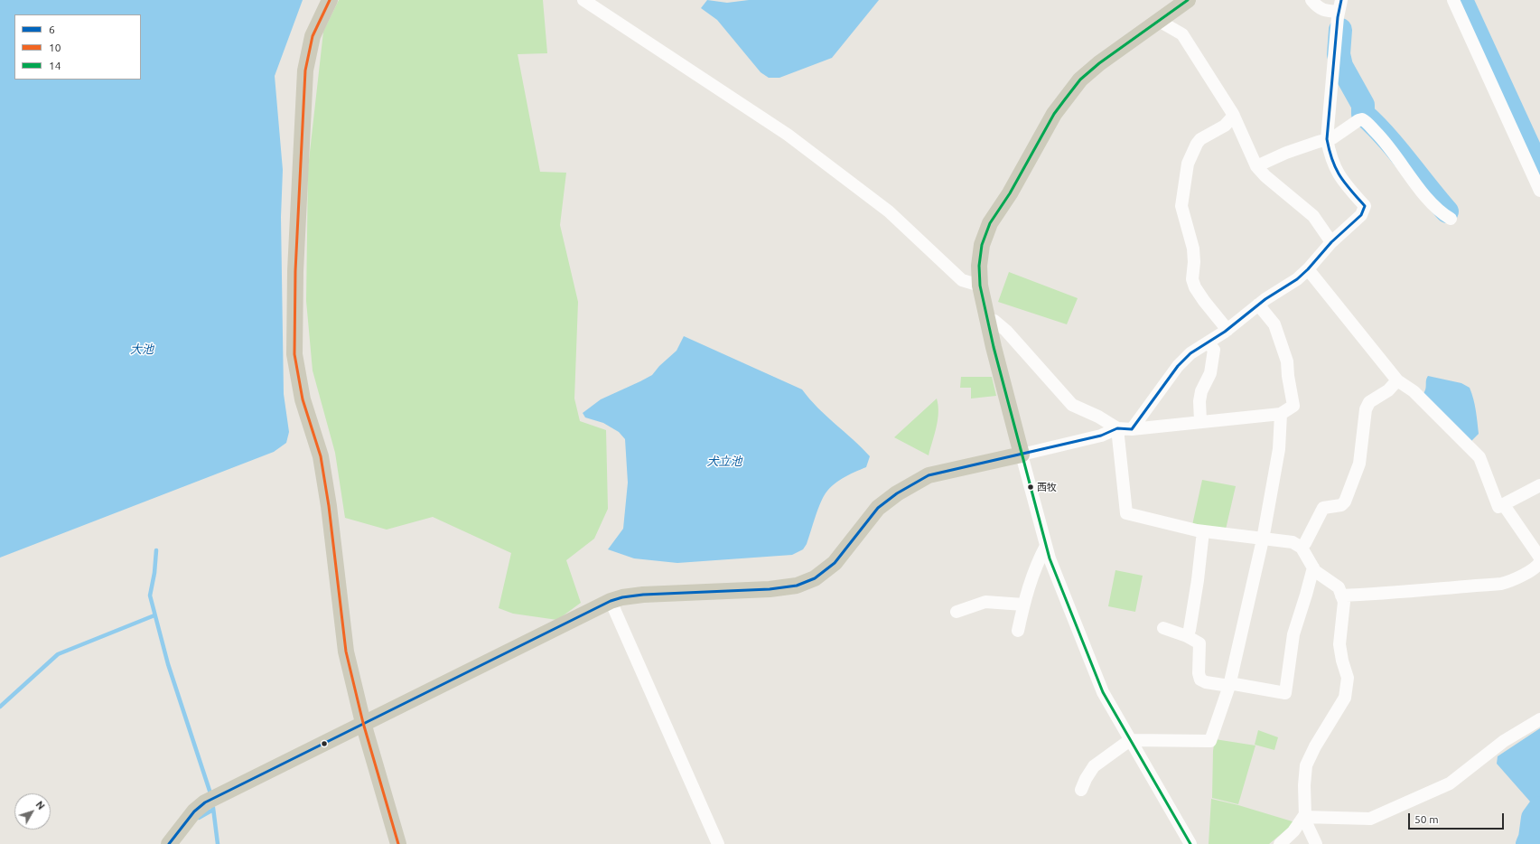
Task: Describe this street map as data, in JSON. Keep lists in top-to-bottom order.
{
  "water": ["大池", "犬立池"],
  "places": ["西牧"],
  "lines": ["transit line 6", "transit line 10", "transit line 14"],
  "legend": ["6", "10", "14"],
  "scale_bar": "50 m",
  "north": "top right"
}
